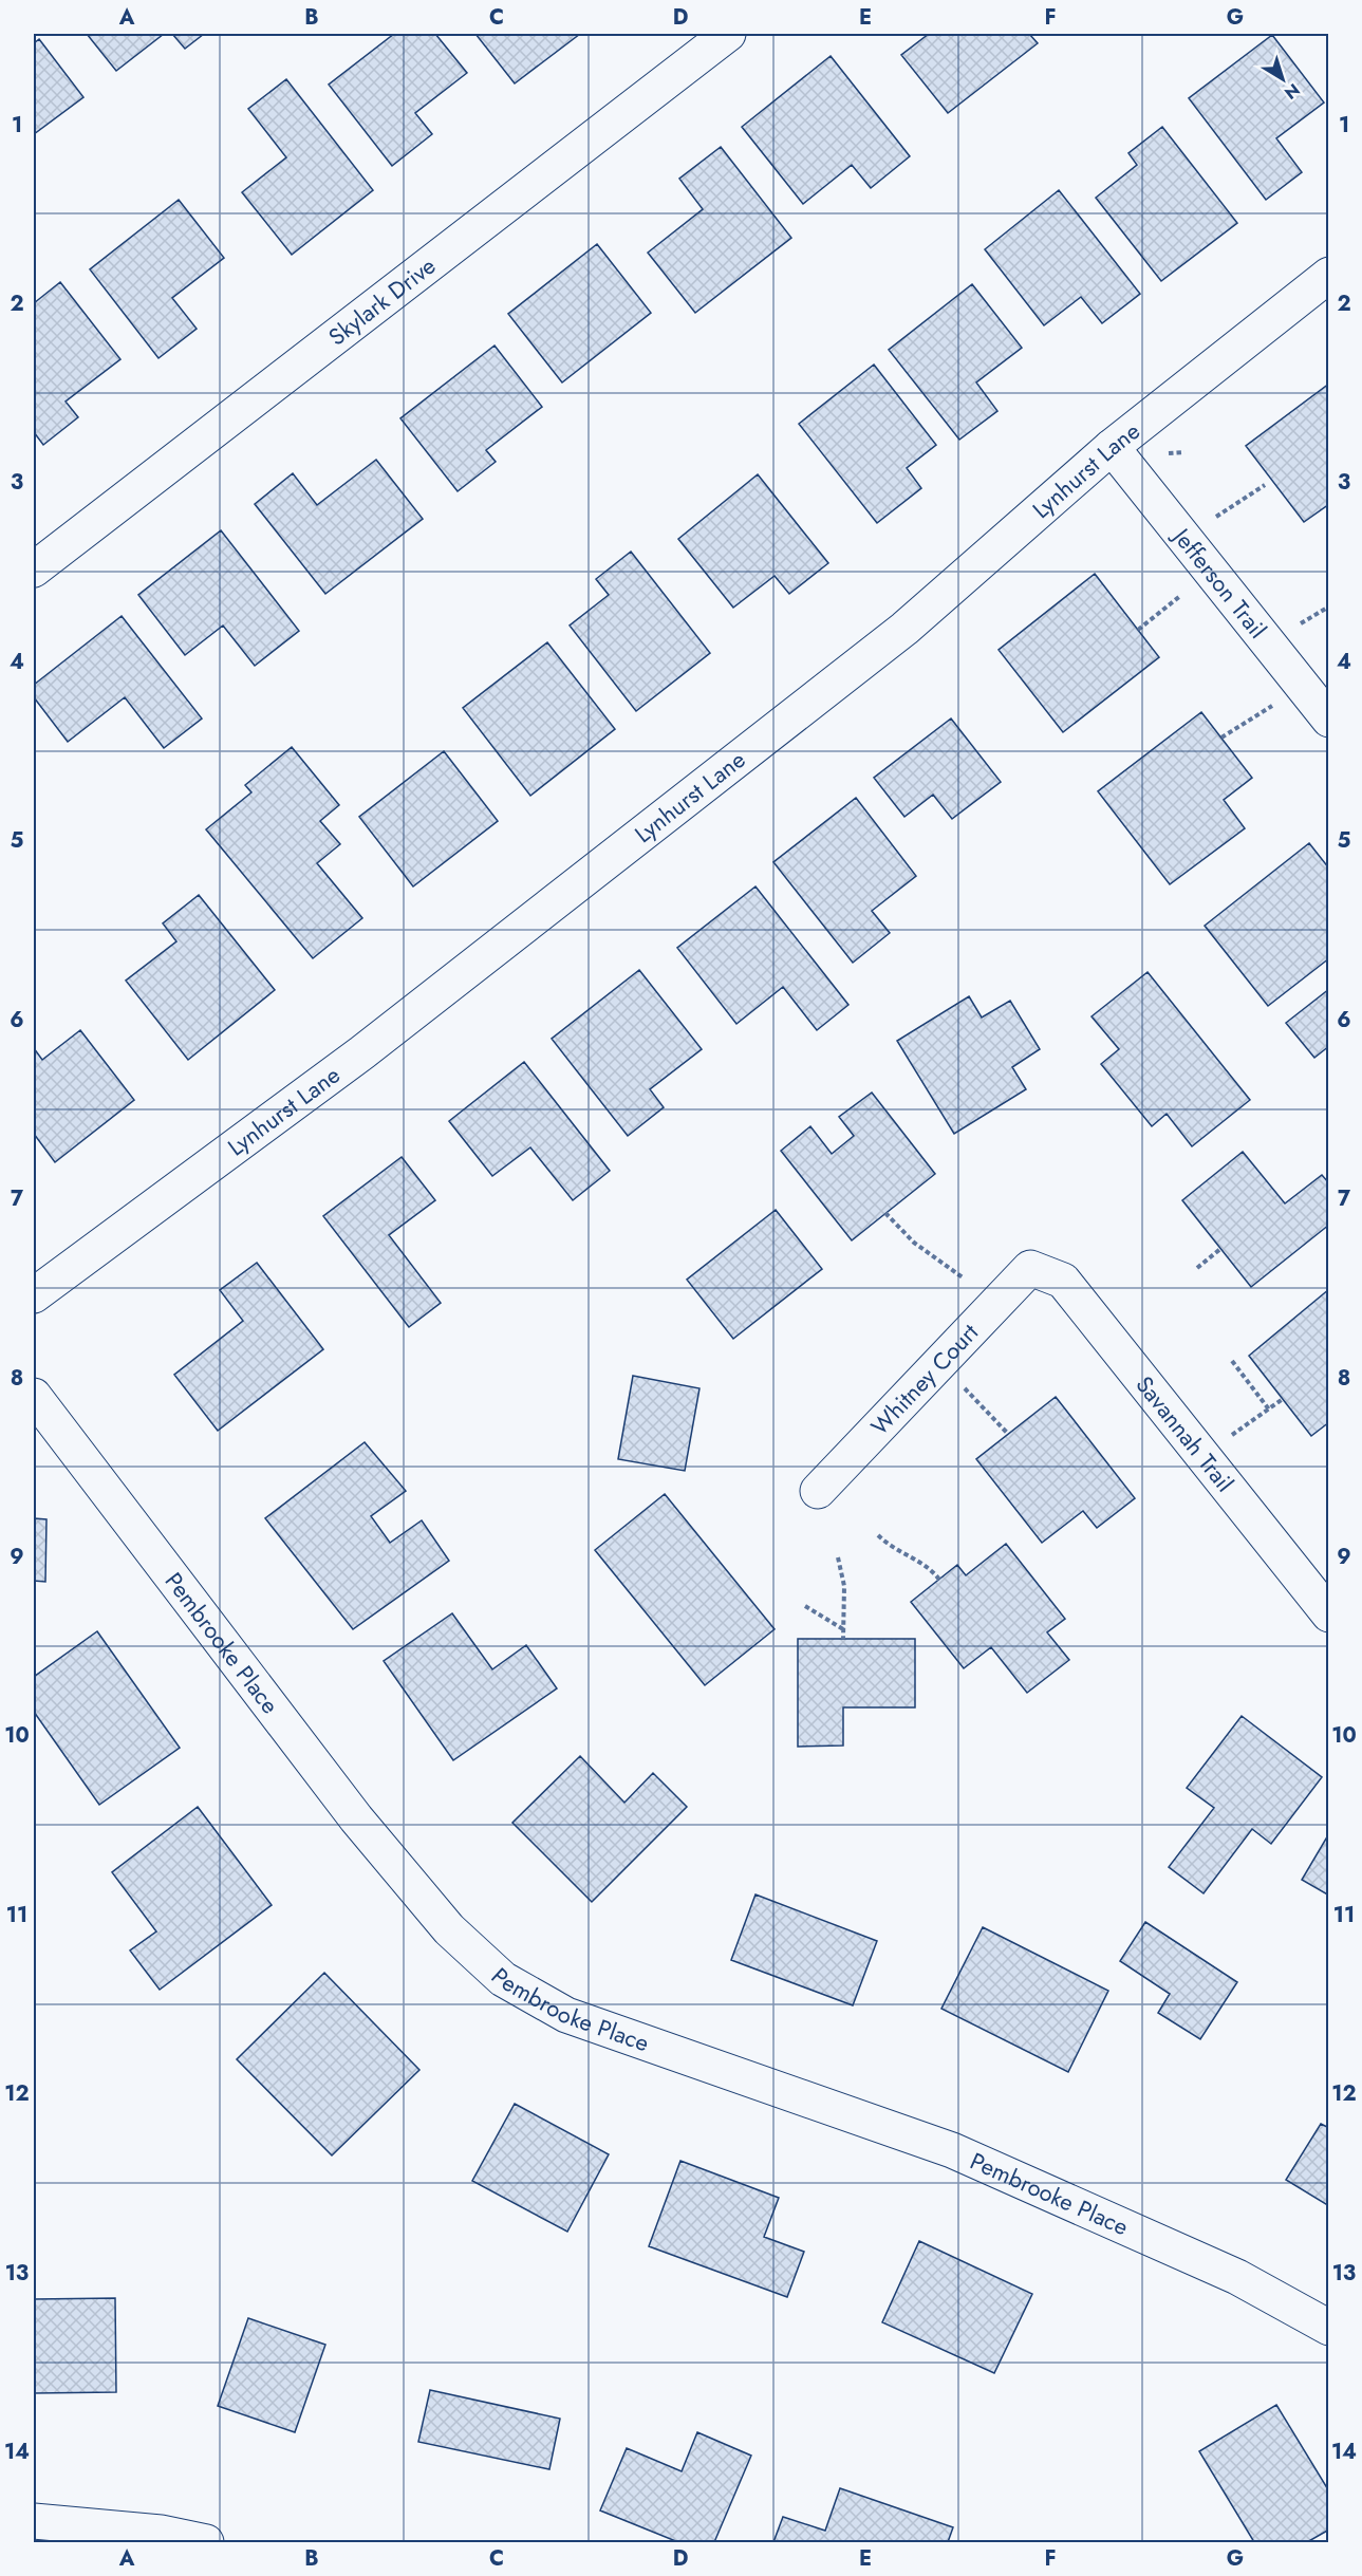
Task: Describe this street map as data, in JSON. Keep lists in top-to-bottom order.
{
  "streets": {
    "street": [
      "Skylark Drive",
      "Lynhurst Lane",
      "Jefferson Trail",
      "Whitney Court",
      "Savannah Trail",
      "Pembrooke Place"
    ]
  },
  "crossings": [
    ["Lynhurst Lane", "Jefferson Trail"],
    ["Whitney Court", "Savannah Trail"]
  ],
  "north": "bottom right",
  "grid": {
    "columns": [
      "A",
      "B",
      "C",
      "D",
      "E",
      "F",
      "G"
    ],
    "rows": [
      "1",
      "2",
      "3",
      "4",
      "5",
      "6",
      "7",
      "8",
      "9",
      "10",
      "11",
      "12",
      "13",
      "14"
    ]
  }
}
